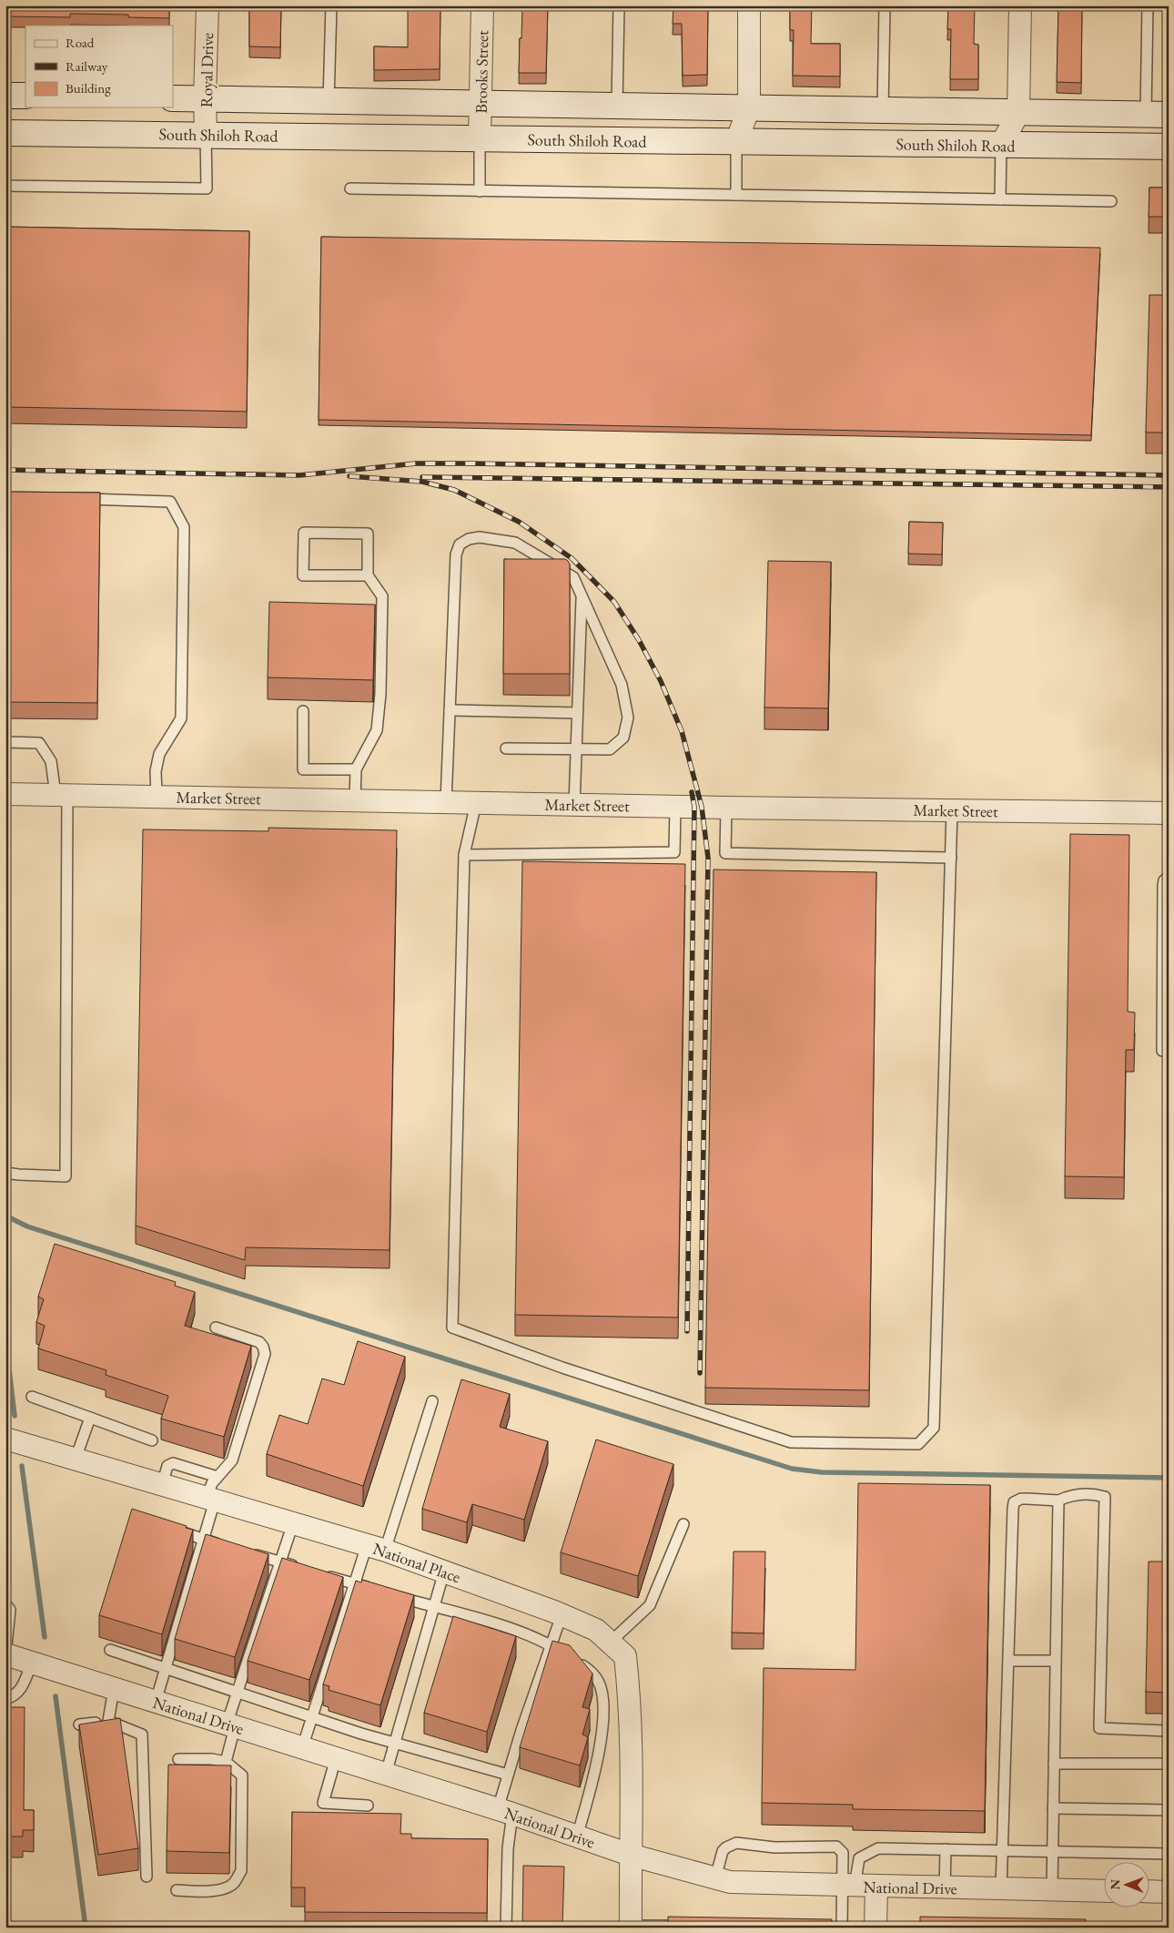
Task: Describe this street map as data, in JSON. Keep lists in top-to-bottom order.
{
  "streets": {
    "main road": ["South Shiloh Road"],
    "street": [
      "Royal Drive",
      "Brooks Street",
      "Market Street",
      "National Place",
      "National Drive"
    ]
  },
  "crossings": [
    ["Royal Drive", "South Shiloh Road"],
    ["Brooks Street", "South Shiloh Road"],
    ["National Place", "National Drive"]
  ],
  "legend": ["Road", "Railway", "Building"],
  "north": "left"
}
